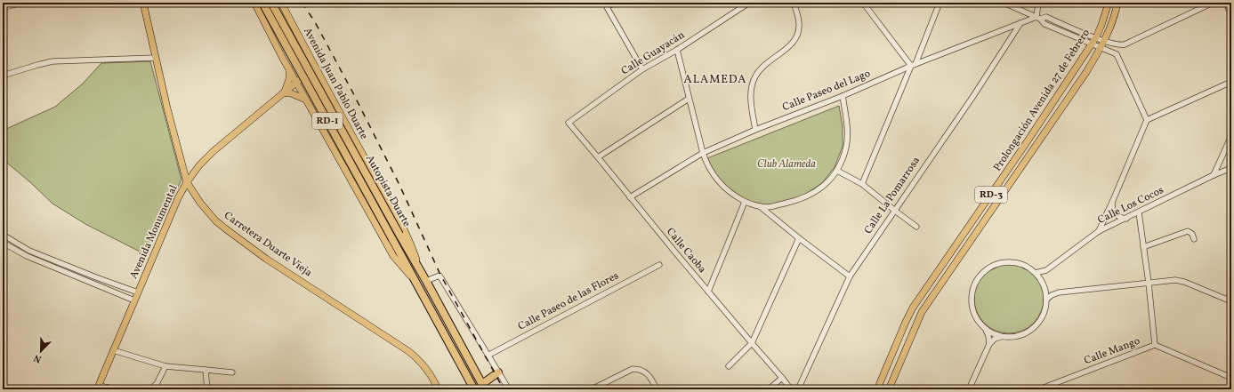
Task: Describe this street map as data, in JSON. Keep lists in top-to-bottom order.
{
  "streets": {
    "highway": ["RD-1", "Autopista Duarte"],
    "main road": [
      "Avenida Juan Pablo Duarte",
      "Prolongación Avenida 27 de Febrero",
      "RD-3",
      "Avenida Monumental",
      "Carretera Duarte Vieja"
    ],
    "street": [
      "Calle Guayacán",
      "Calle Paseo del Lago",
      "Calle La Pomarrosa",
      "Calle Los Cocos",
      "Calle Caoba",
      "Calle Paseo de las Flores",
      "Calle Mango"
    ]
  },
  "crossings": [
    ["Calle Guayacán", "Calle Caoba"],
    ["Avenida Juan Pablo Duarte", "Autopista Duarte"],
    ["Avenida Juan Pablo Duarte", "Avenida Monumental"],
    ["Calle Paseo del Lago", "Calle La Pomarrosa"],
    ["Calle Paseo del Lago", "Calle Caoba"],
    ["Autopista Duarte", "Avenida Monumental"],
    ["Avenida Monumental", "Carretera Duarte Vieja"]
  ],
  "districts": ["ALAMEDA"],
  "parks": ["Club Alameda"],
  "north": "bottom left"
}
